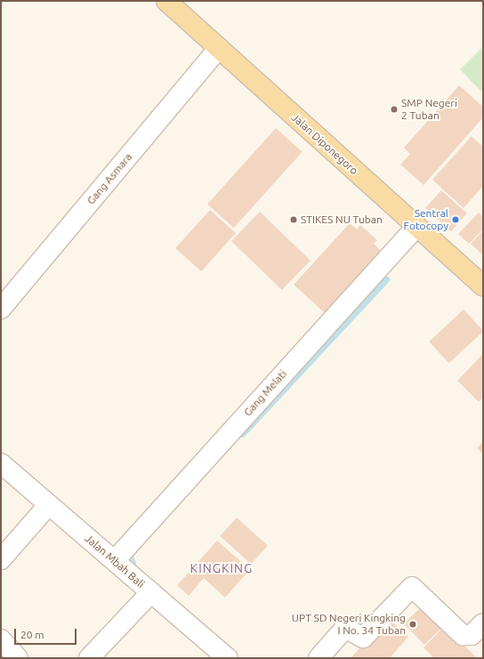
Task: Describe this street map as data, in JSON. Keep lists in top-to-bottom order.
{
  "streets": {
    "main road": ["Jalan Diponegoro"],
    "street": ["Gang Asmara", "Gang Melati", "Jalan Mbah Bali"]
  },
  "crossings": [
    ["Jalan Diponegoro", "Gang Asmara"],
    ["Jalan Diponegoro", "Gang Melati"],
    ["Gang Melati", "Jalan Mbah Bali"]
  ],
  "districts": ["KINGKING"],
  "places": [
    "SMP Negeri 2 Tuban",
    "STIKES NU Tuban",
    "Sentral Fotocopy",
    "UPT SD Negeri Kingking I No. 34 Tuban"
  ],
  "scale_bar": "20 m"
}
